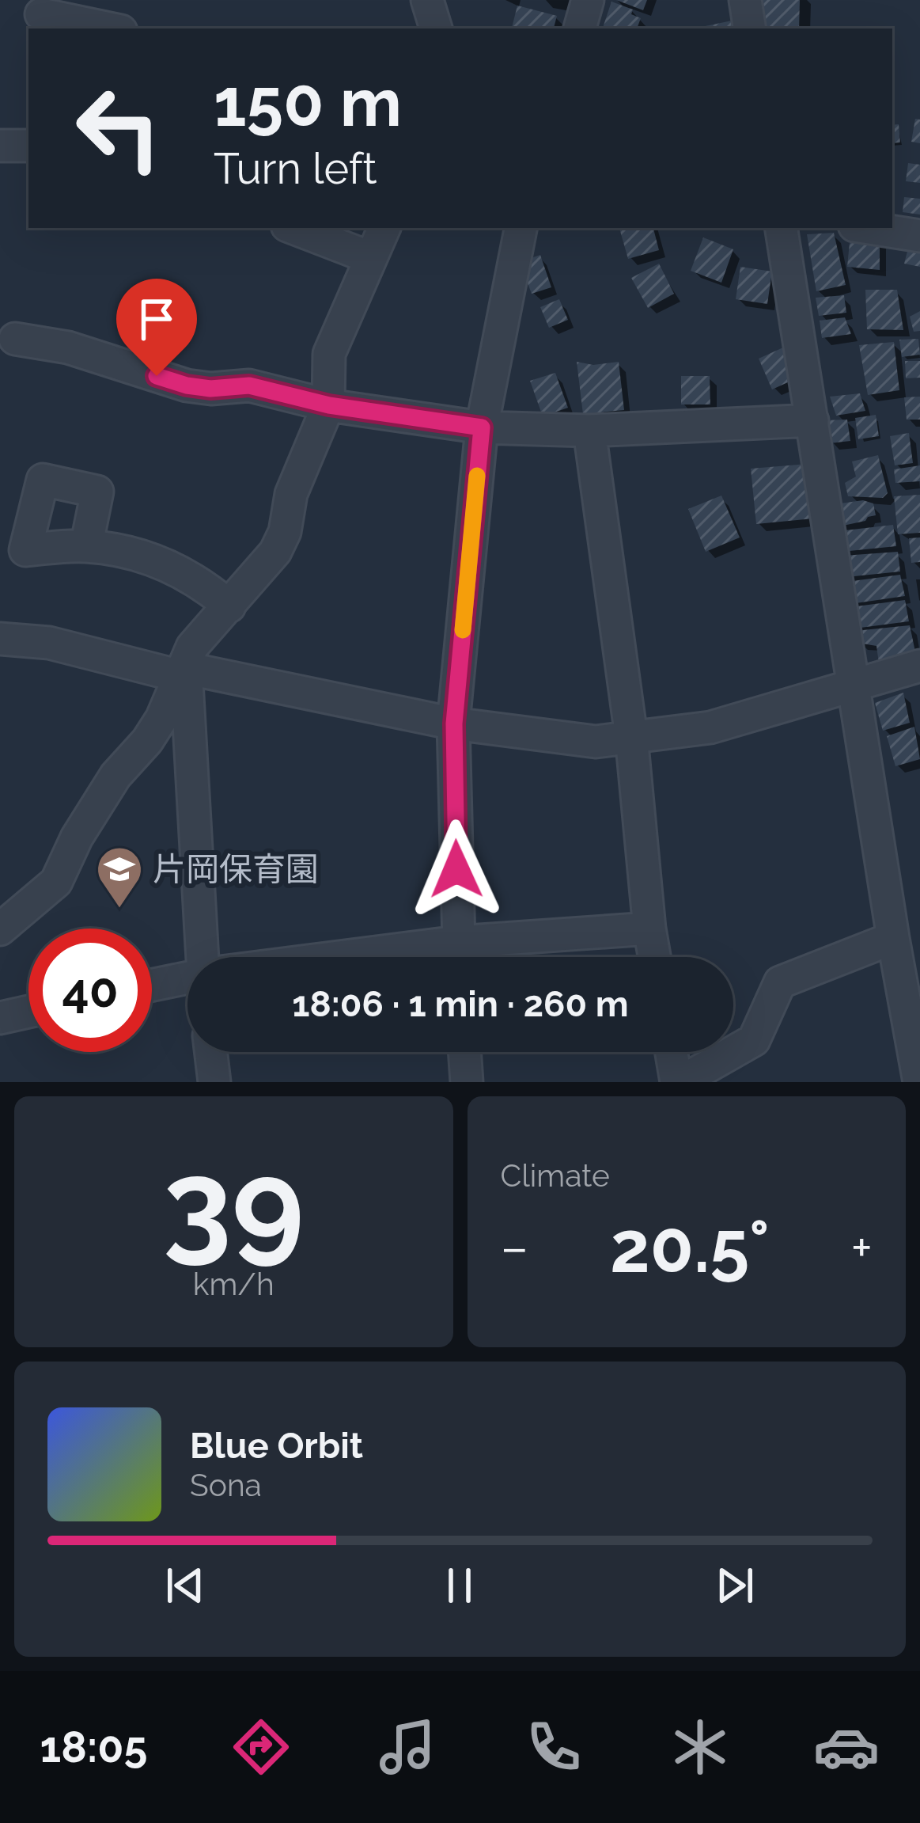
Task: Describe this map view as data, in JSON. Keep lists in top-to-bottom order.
{
  "places": {
    "school or university": ["片岡保育園"]
  },
  "page": {
    "turn": ["150 m", "Turn left"],
    "limit": "40",
    "trip": "18:06 · 1 min · 260 m",
    "tile": [
      ["39", "km/h"],
      "Climate"
    ],
    "heat": ["−", "20.5°", "+"],
    "song": ["Blue Orbit", "Sona"],
    "tabs": "18:05"
  }
}
